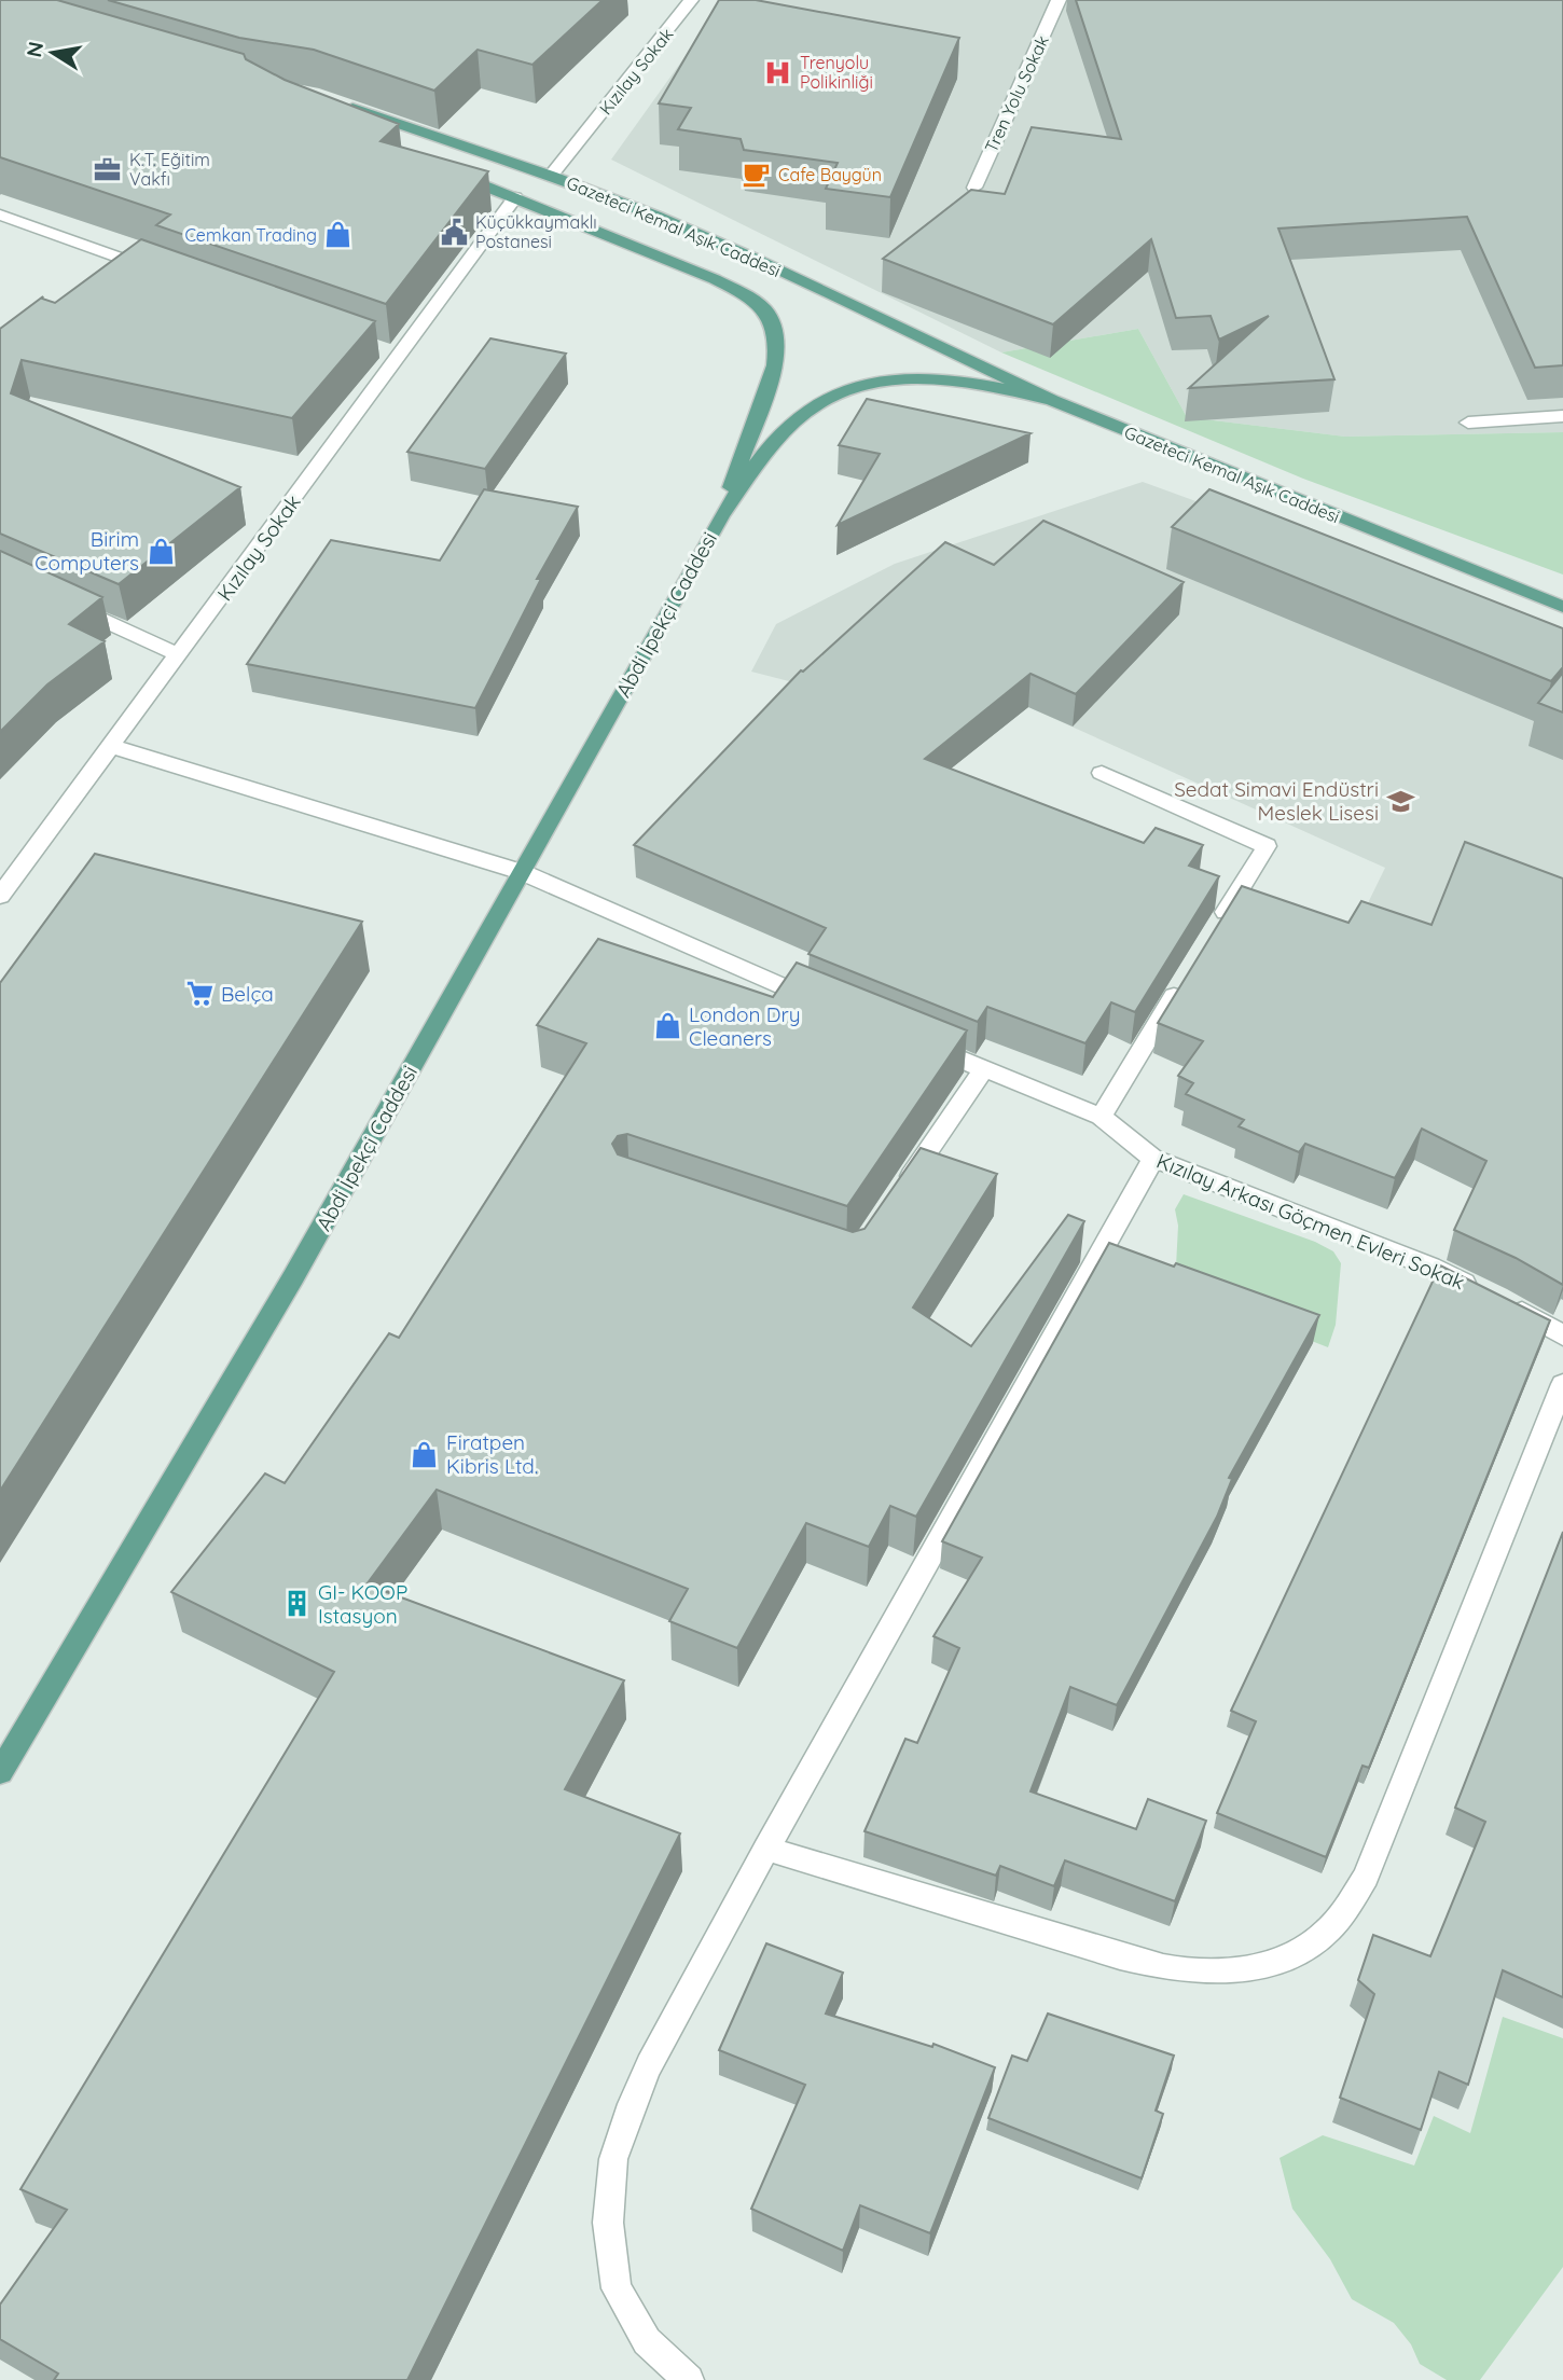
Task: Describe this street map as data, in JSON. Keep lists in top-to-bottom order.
{
  "streets": {
    "main road": ["Gazeteci Kemal Aşık Caddesi", "Abdi İpekçi Caddesi"],
    "street": ["Kızılay Sokak", "Tren Yolu Sokak", "Kızılay Arkası Göçmen Evleri Sokak"]
  },
  "crossings": [
    ["Kızılay Sokak", "Gazeteci Kemal Aşık Caddesi"],
    ["Gazeteci Kemal Aşık Caddesi", "Abdi İpekçi Caddesi"]
  ],
  "places": {
    "hospital": ["Trenyolu Polikinliği"],
    "office": ["K.T. Eğitim Vakfı"],
    "cafe": ["Cafe Baygün"],
    "public building": ["Küçükkaymaklı Postanesi"],
    "shop": [
      "Cemkan Trading",
      "Birim Computers",
      "London Dry Cleaners",
      "Firatpen Kibris Ltd."
    ],
    "school or university": ["Sedat Simavi Endüstri Meslek Lisesi"],
    "supermarket": ["Belça"],
    "building": ["GI- KOOP Istasyon"]
  },
  "north": "left"
}
